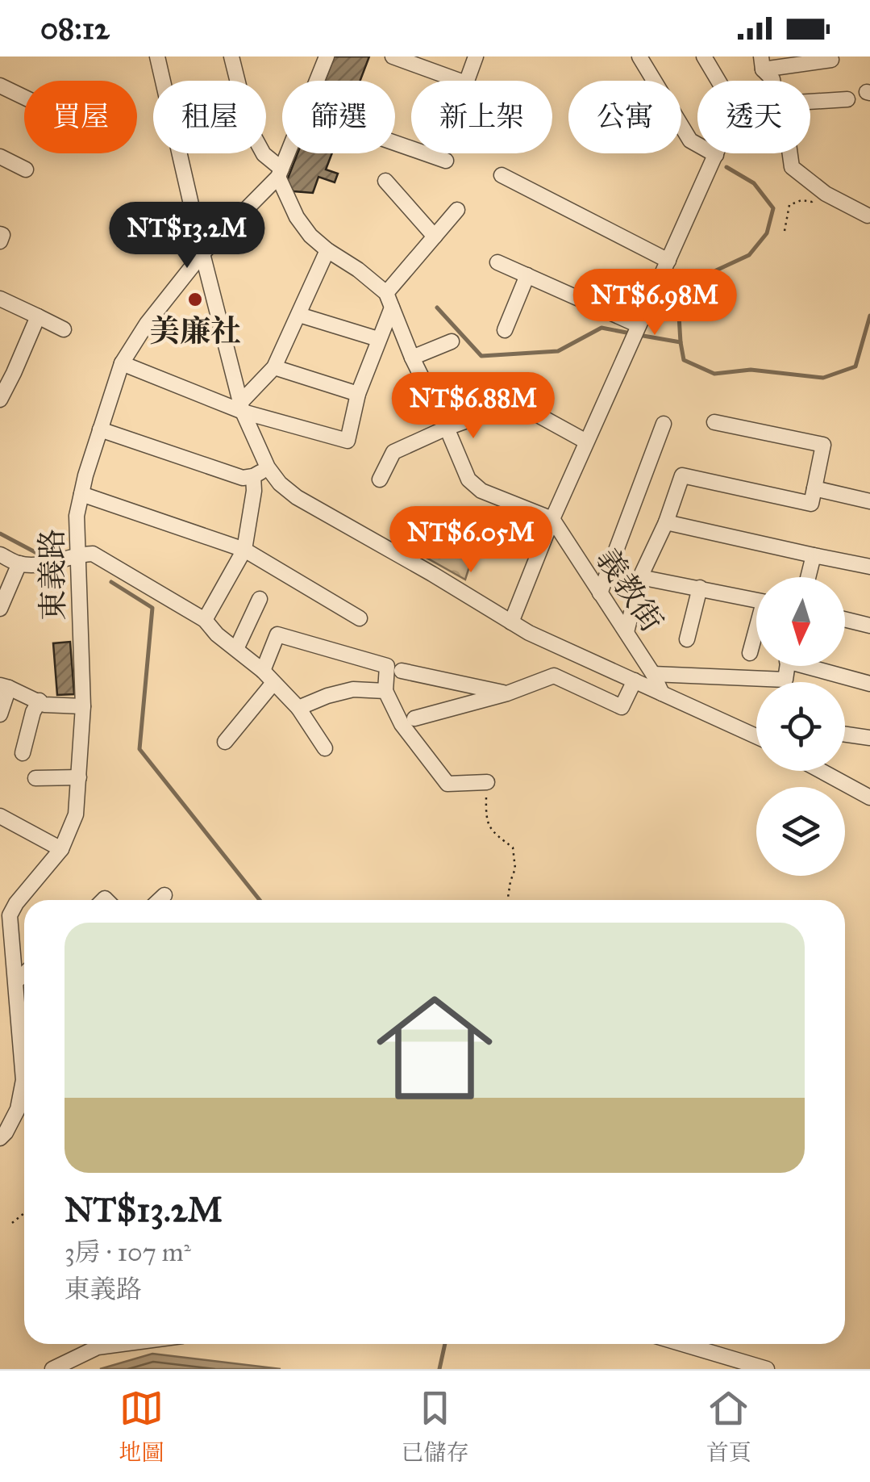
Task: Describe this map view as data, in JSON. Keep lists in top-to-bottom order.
{
  "streets": {
    "street": ["東義路", "義教街"]
  },
  "places": ["美廉社"],
  "north": "bottom",
  "page": {
    "status": "08:12",
    "chip": [
      "買屋",
      "租屋",
      "篩選",
      "新上架",
      "公寓",
      "透天"
    ],
    "price": [
      "NT$13.2M",
      "NT$6.98M",
      "NT$6.88M",
      "NT$6.05M"
    ],
    "list": [
      {
        "name": "NT$13.2M",
        "note": "3房 · 107 m² · 東義路"
      }
    ],
    "tabs": ["地圖", "已儲存", "首頁"]
  }
}
